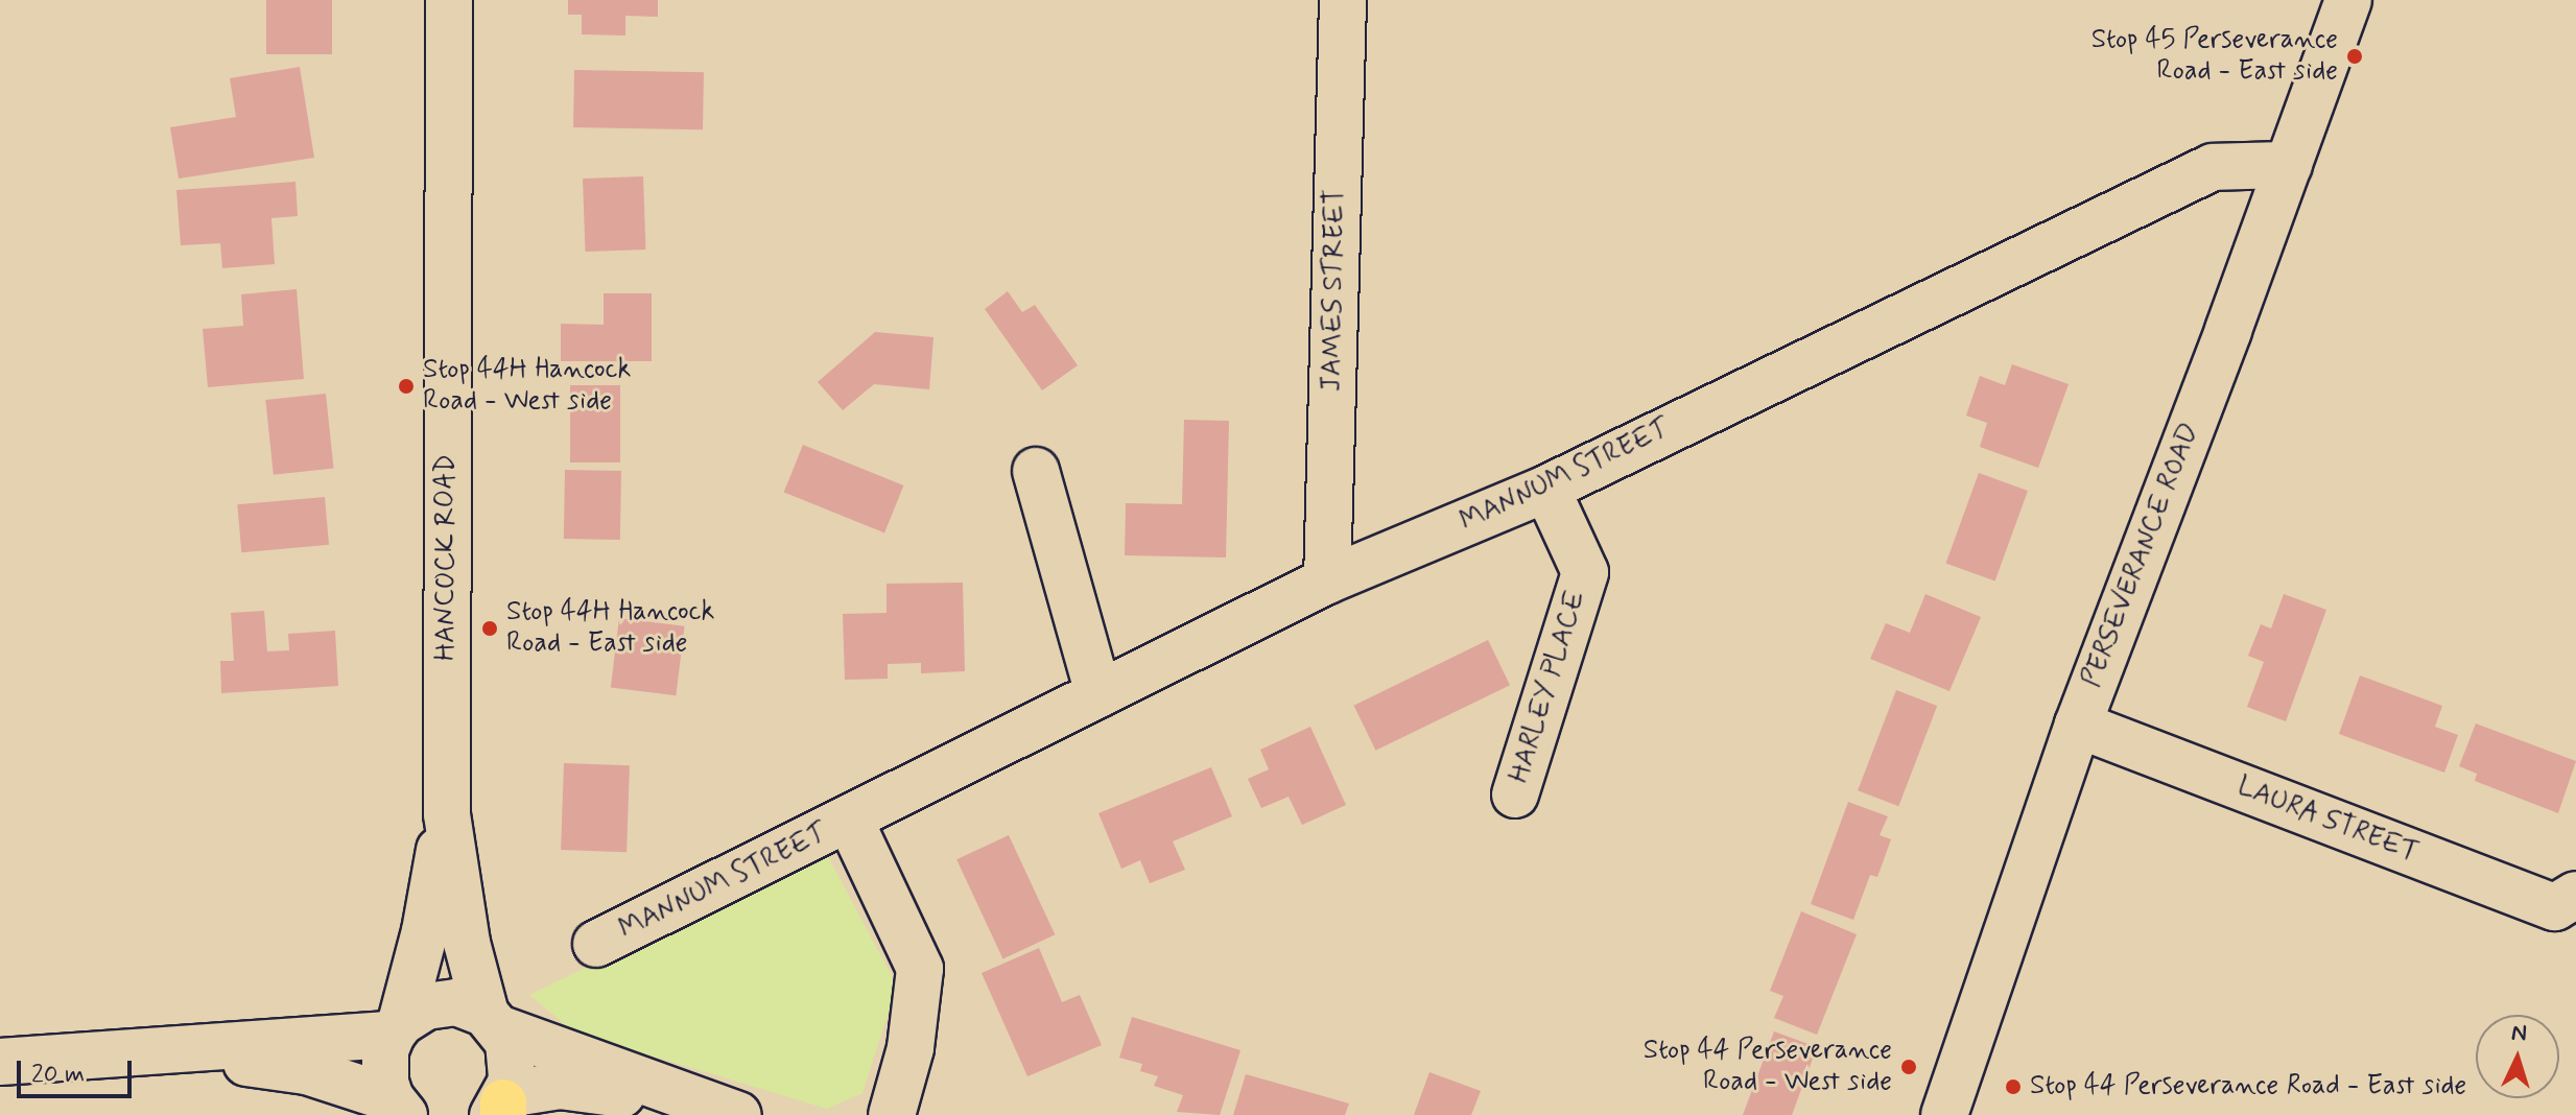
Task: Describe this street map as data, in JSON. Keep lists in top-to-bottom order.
{
  "streets": {
    "street": [
      "JAMES STREET",
      "MANNUM STREET",
      "PERSEVERANCE ROAD",
      "HANCOCK ROAD",
      "HARLEY PLACE",
      "LAURA STREET"
    ]
  },
  "crossings": [
    ["JAMES STREET", "MANNUM STREET"],
    ["MANNUM STREET", "PERSEVERANCE ROAD"],
    ["MANNUM STREET", "HARLEY PLACE"],
    ["PERSEVERANCE ROAD", "LAURA STREET"]
  ],
  "places": [
    "Stop 45 Perseverance Road - East side",
    "Stop 44H Hancock Road - West side",
    "Stop 44H Hancock Road - East side",
    "Stop 44 Perseverance Road - West side",
    "Stop 44 Perseverance Road - East side"
  ],
  "scale_bar": "20 m",
  "north": "top"
}
